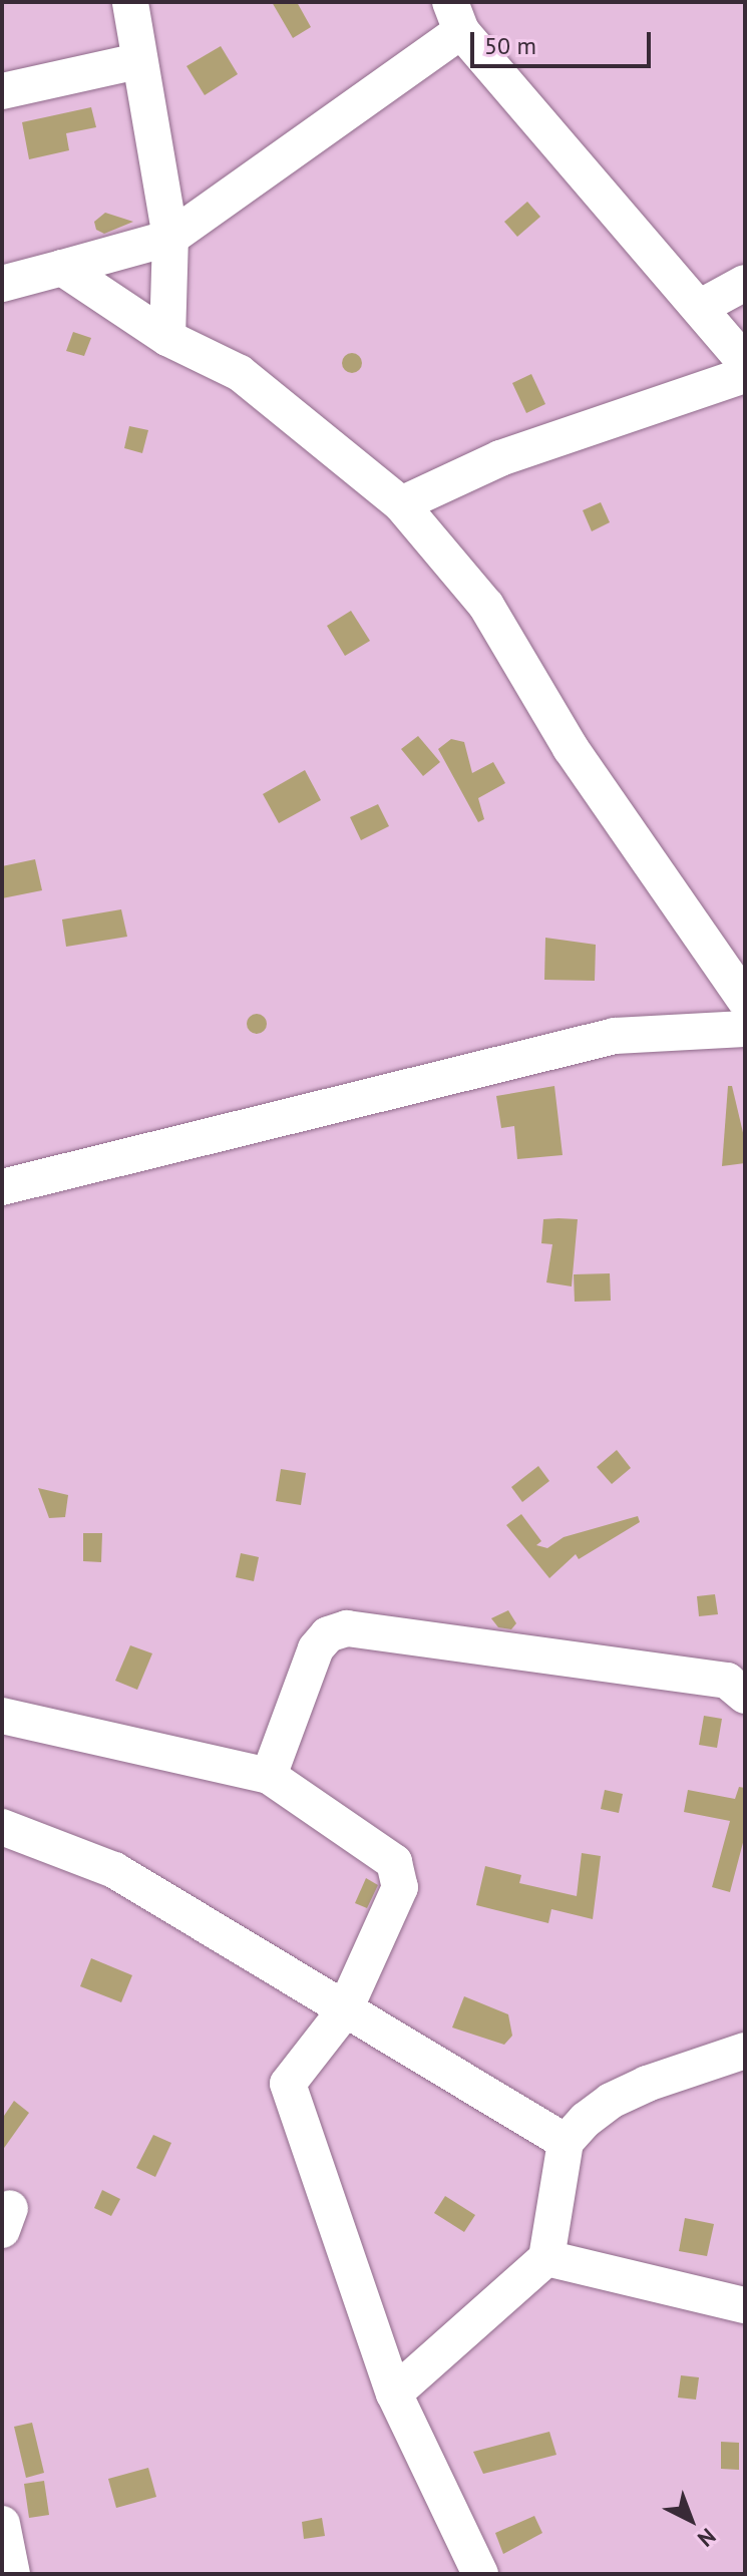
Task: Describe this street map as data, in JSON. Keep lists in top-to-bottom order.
{
  "scale_bar": "50 m",
  "north": "bottom right"
}
